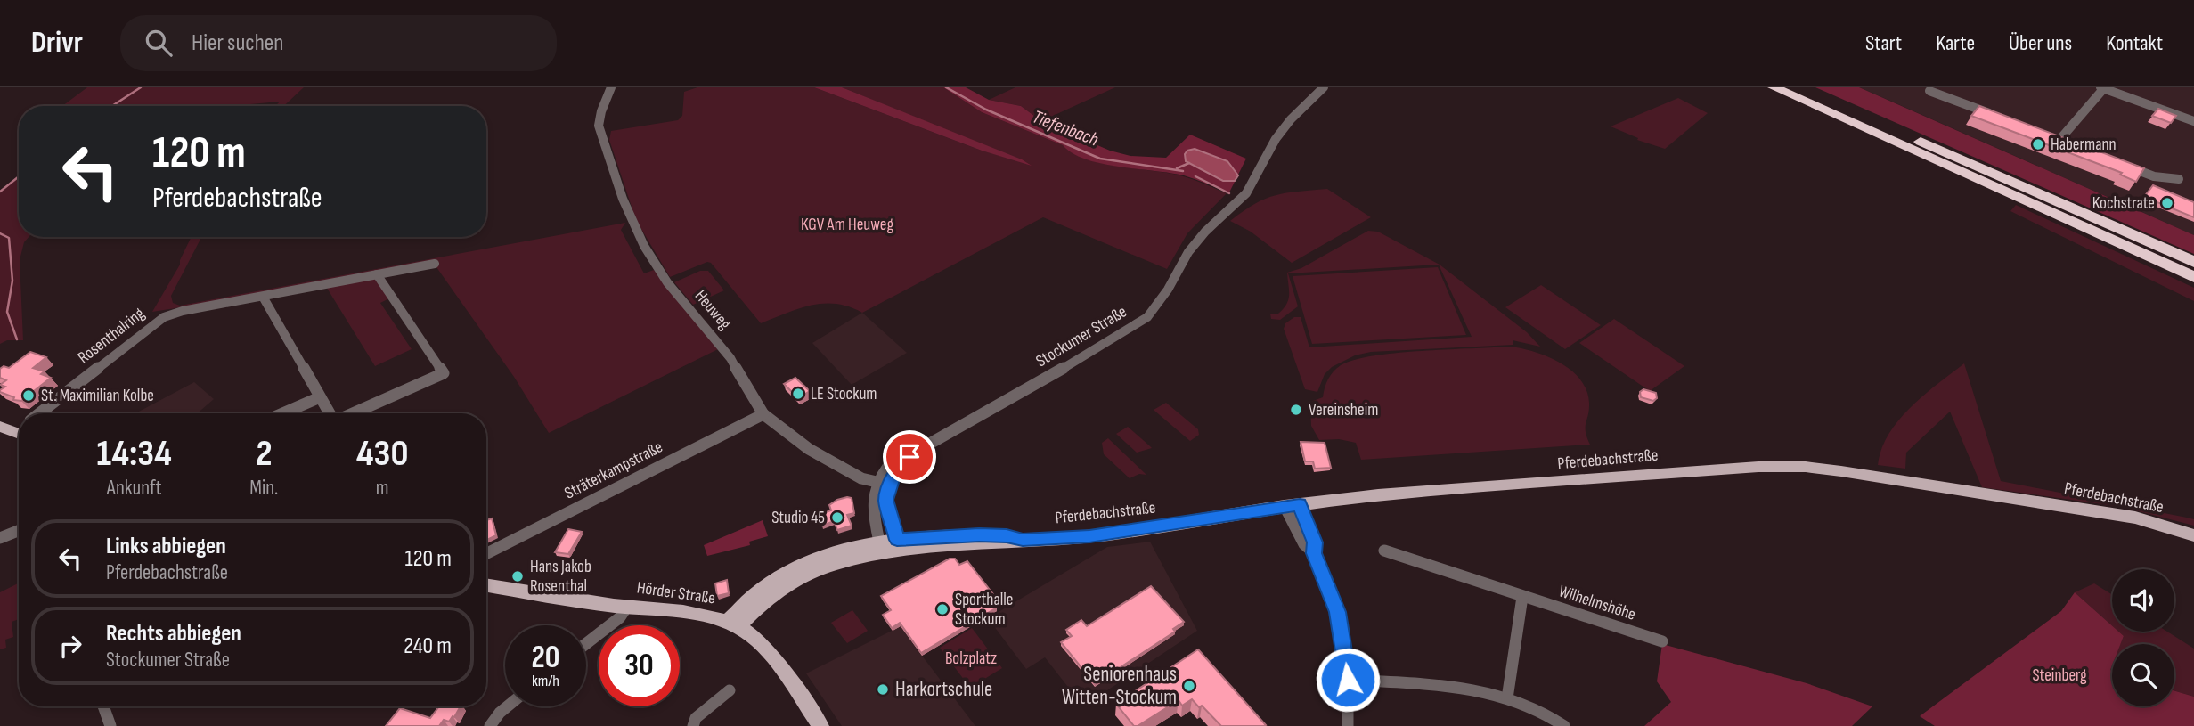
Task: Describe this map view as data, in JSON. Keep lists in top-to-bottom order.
{
  "streets": {
    "main road": ["Pferdebachstraße", "Hörder Straße"],
    "street": [
      "Heuweg",
      "Rosenthalring",
      "Stockumer Straße",
      "Sträterkampstraße",
      "Wilhelmshöhe"
    ]
  },
  "crossings": [
    ["Heuweg", "Stockumer Straße"],
    ["Heuweg", "Sträterkampstraße"],
    ["Pferdebachstraße", "Hörder Straße"]
  ],
  "water": ["Tiefenbach"],
  "parks": ["KGV Am Heuweg", "Bolzplatz", "Steinberg"],
  "places": [
    "Habermann",
    "Kochstrate",
    "LE Stockum",
    "St. Maximilian Kolbe",
    "Vereinsheim",
    "Studio 45",
    "Hans Jakob Rosenthal",
    "Sporthalle Stockum",
    "Seniorenhaus Witten-Stockum",
    "Harkortschule"
  ],
  "page": {
    "header": "Drivr",
    "search": "Hier suchen",
    "nav": [
      "Start",
      "Karte",
      "Über uns",
      "Kontakt"
    ],
    "turn": ["120 m", "Pferdebachstraße"],
    "eta": [
      "14:34",
      "Ankunft",
      "2",
      "Min.",
      "430",
      "m"
    ],
    "list": [
      {
        "name": "Links abbiegen",
        "note": "Pferdebachstraße",
        "value": "120 m"
      },
      {
        "name": "Rechts abbiegen",
        "note": "Stockumer Straße",
        "value": "240 m"
      }
    ],
    "speed": "20 km/h",
    "limit": "30"
  }
}
